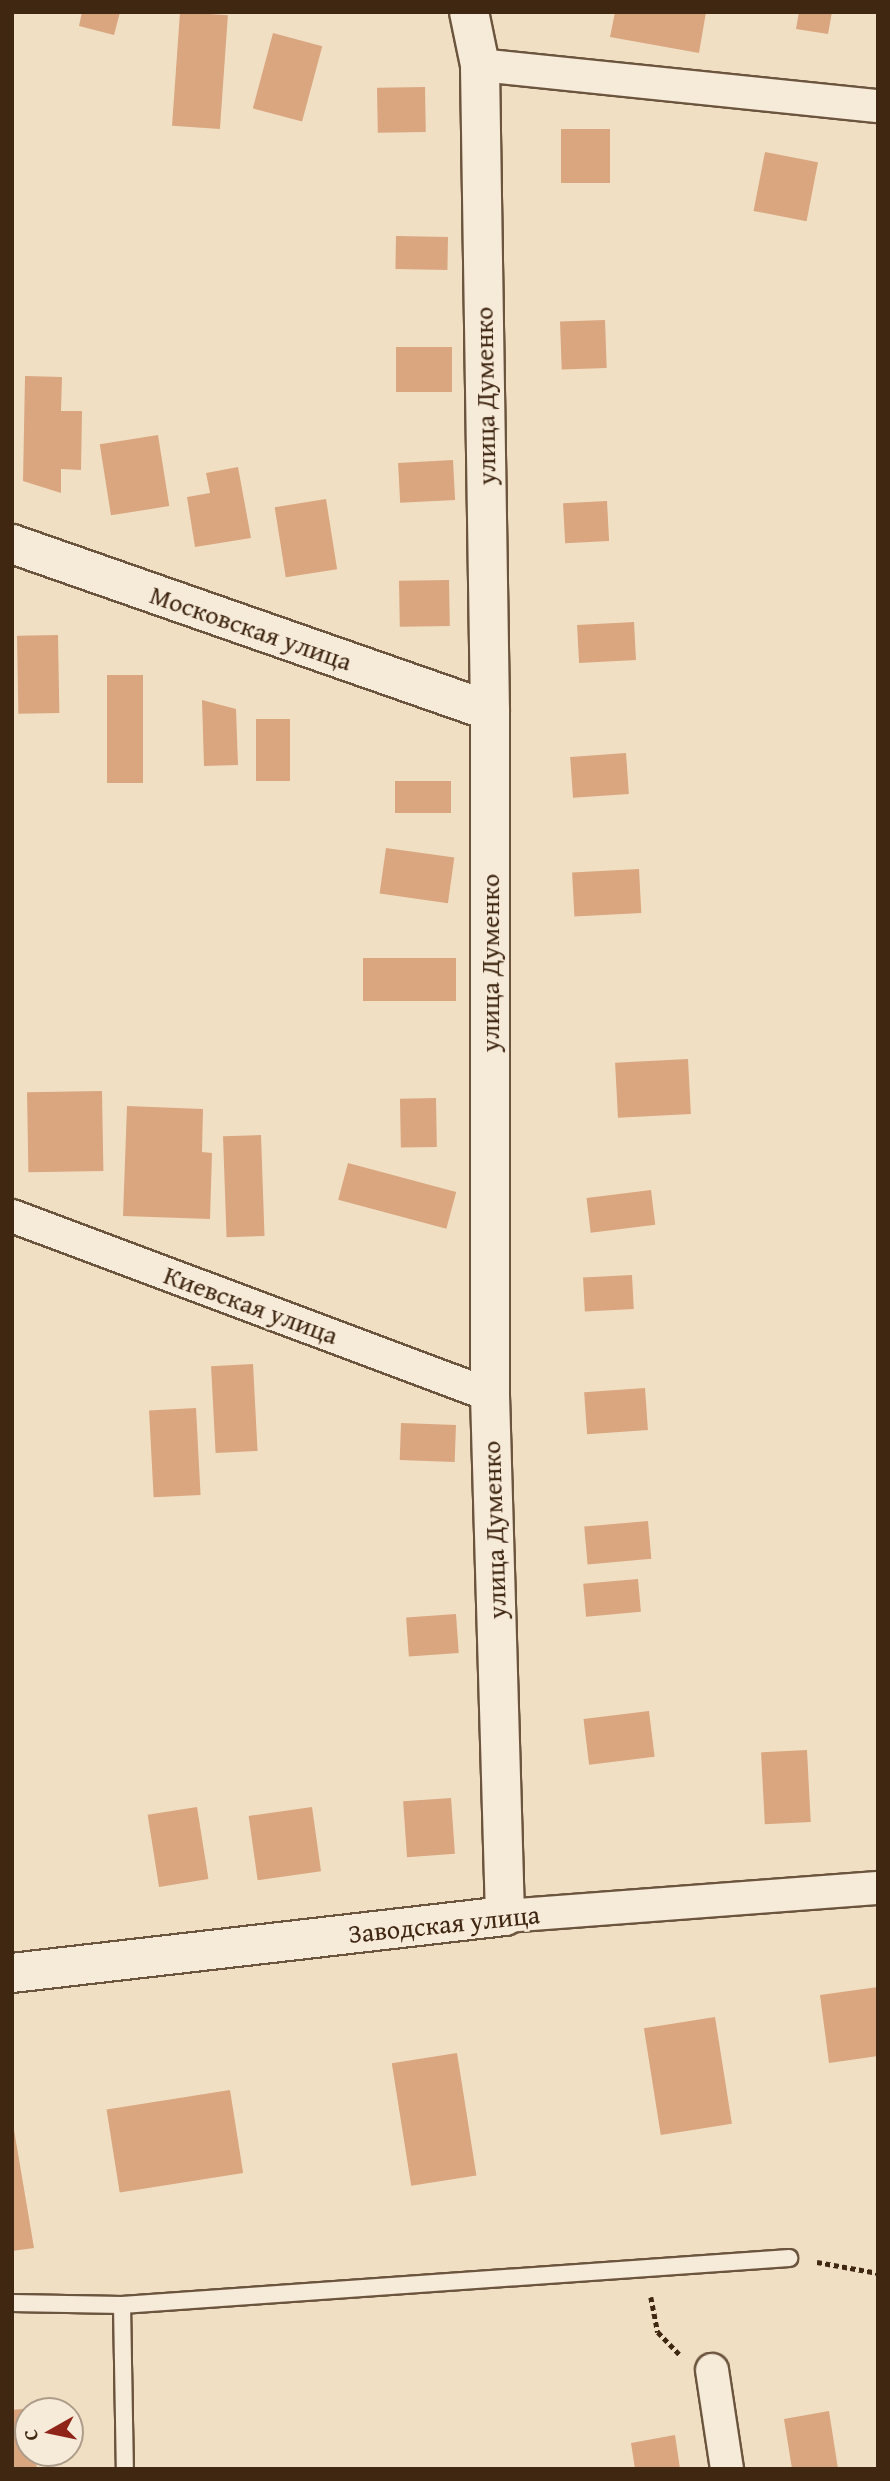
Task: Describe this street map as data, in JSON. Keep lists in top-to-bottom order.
{
  "streets": {
    "street": [
      "улица Думенко",
      "Московская улица",
      "Киевская улица",
      "Заводская улица"
    ]
  },
  "crossings": [
    ["улица Думенко", "Московская улица"],
    ["улица Думенко", "Киевская улица"],
    ["улица Думенко", "Заводская улица"]
  ],
  "north": "left"
}
